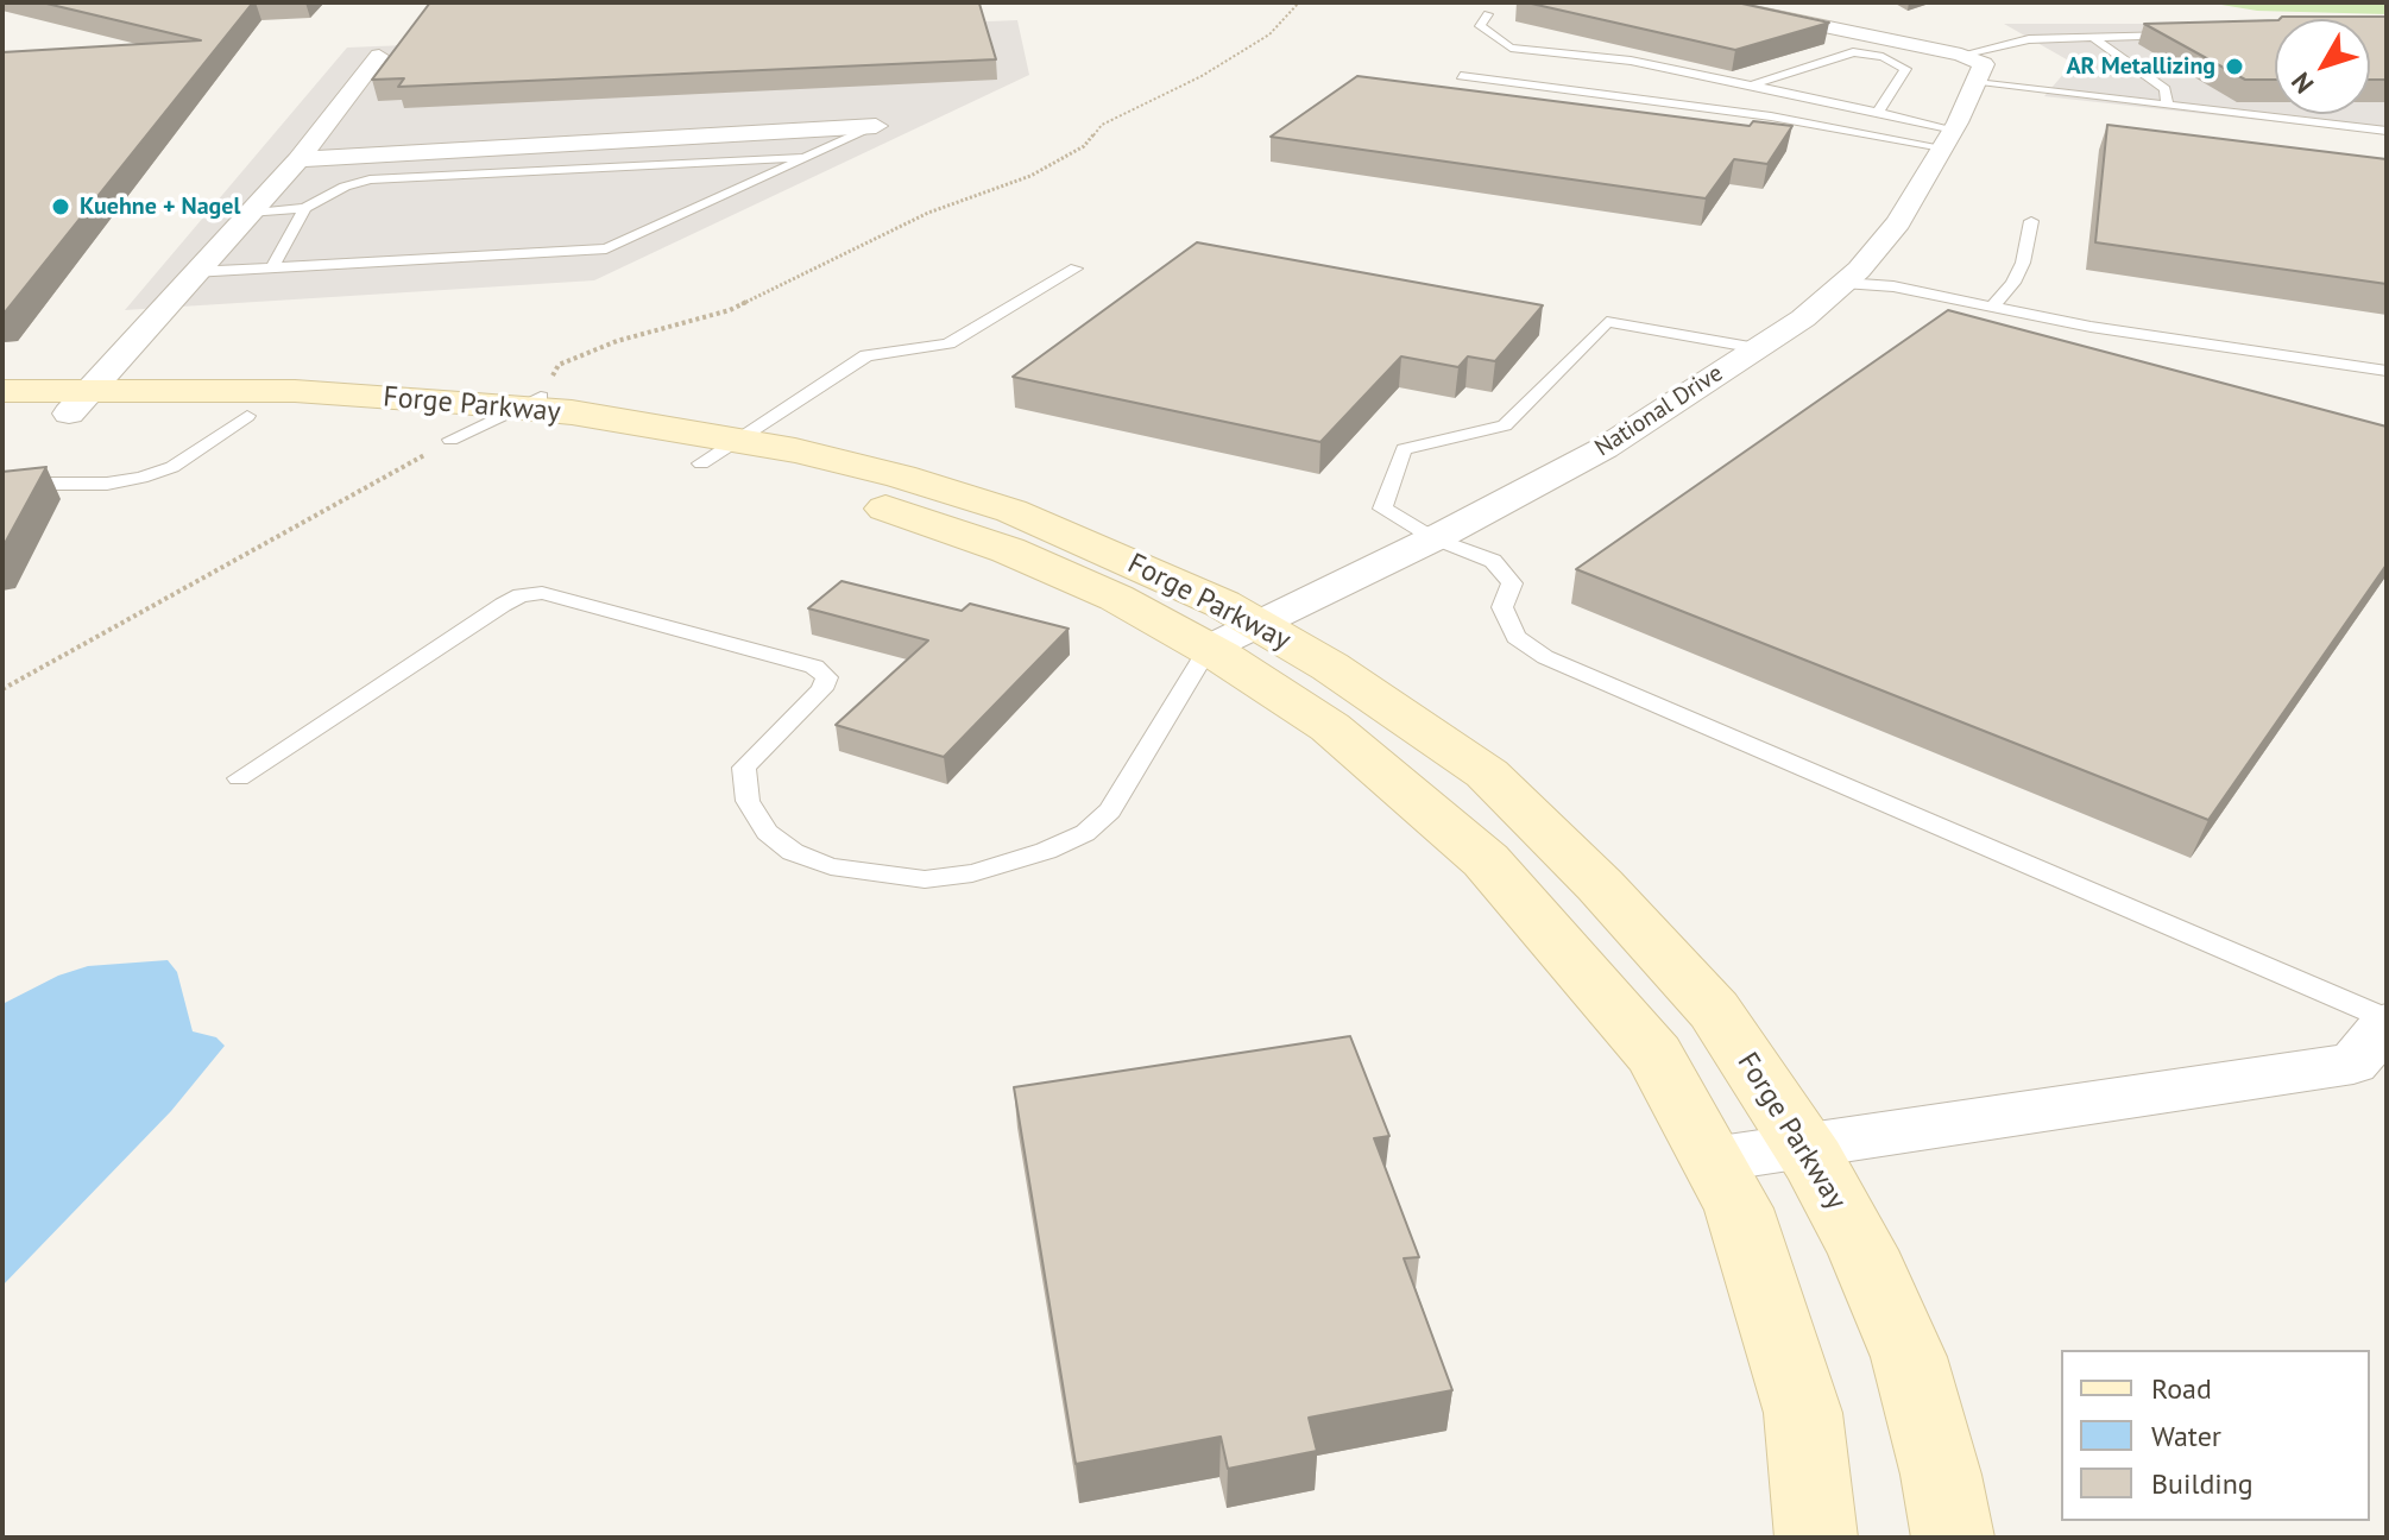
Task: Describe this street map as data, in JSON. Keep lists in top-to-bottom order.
{
  "streets": {
    "street": ["Forge Parkway", "National Drive"]
  },
  "crossings": [
    ["Forge Parkway", "National Drive"]
  ],
  "places": ["AR Metallizing", "Kuehne + Nagel"],
  "legend": ["Road", "Water", "Building"],
  "north": "bottom left"
}
